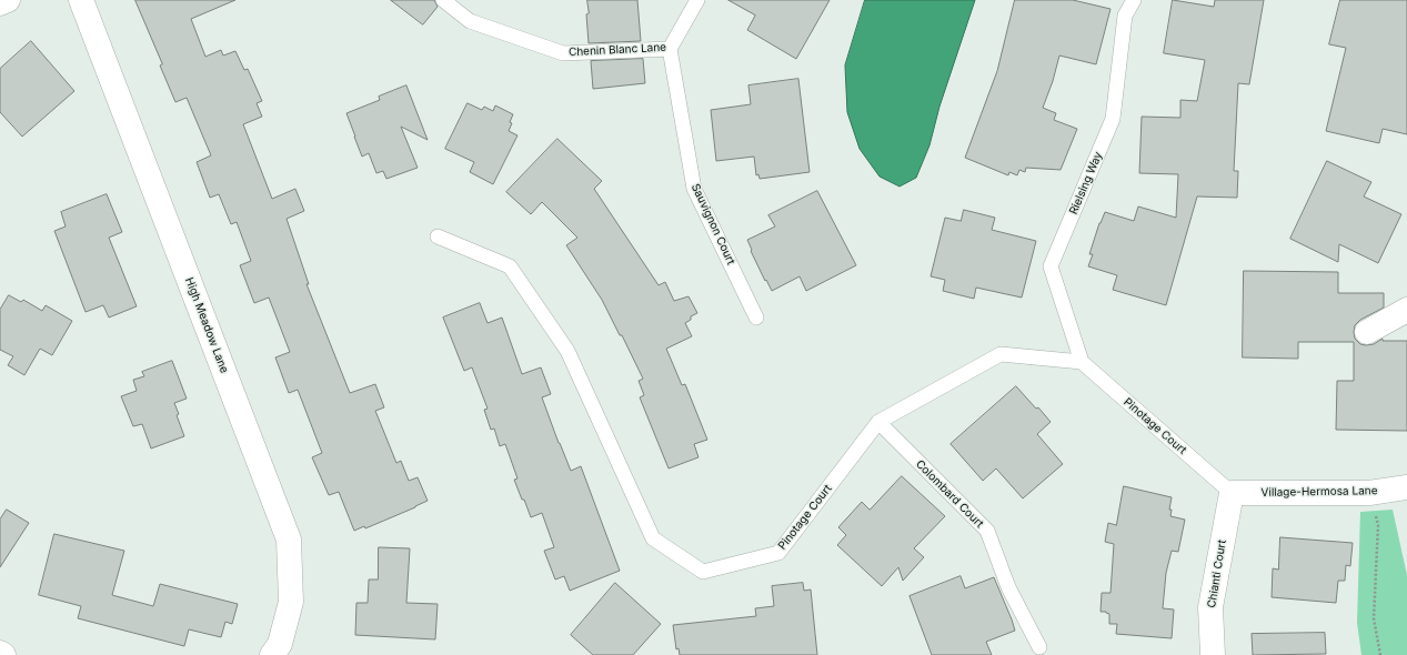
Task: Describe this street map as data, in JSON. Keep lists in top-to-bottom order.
{
  "streets": {
    "street": ["High Meadow Lane", "Village-Hermosa Lane", "Chianti Court"],
    "lane": [
      "Chenin Blanc Lane",
      "Rielsing Way",
      "Sauvignon Court",
      "Pinotage Court",
      "Colombard Court"
    ]
  },
  "crossings": [
    ["Chenin Blanc Lane", "Sauvignon Court"],
    ["Rielsing Way", "Pinotage Court"],
    ["Pinotage Court", "Village-Hermosa Lane"],
    ["Pinotage Court", "Colombard Court"],
    ["Pinotage Court", "Chianti Court"],
    ["Village-Hermosa Lane", "Chianti Court"]
  ]
}
